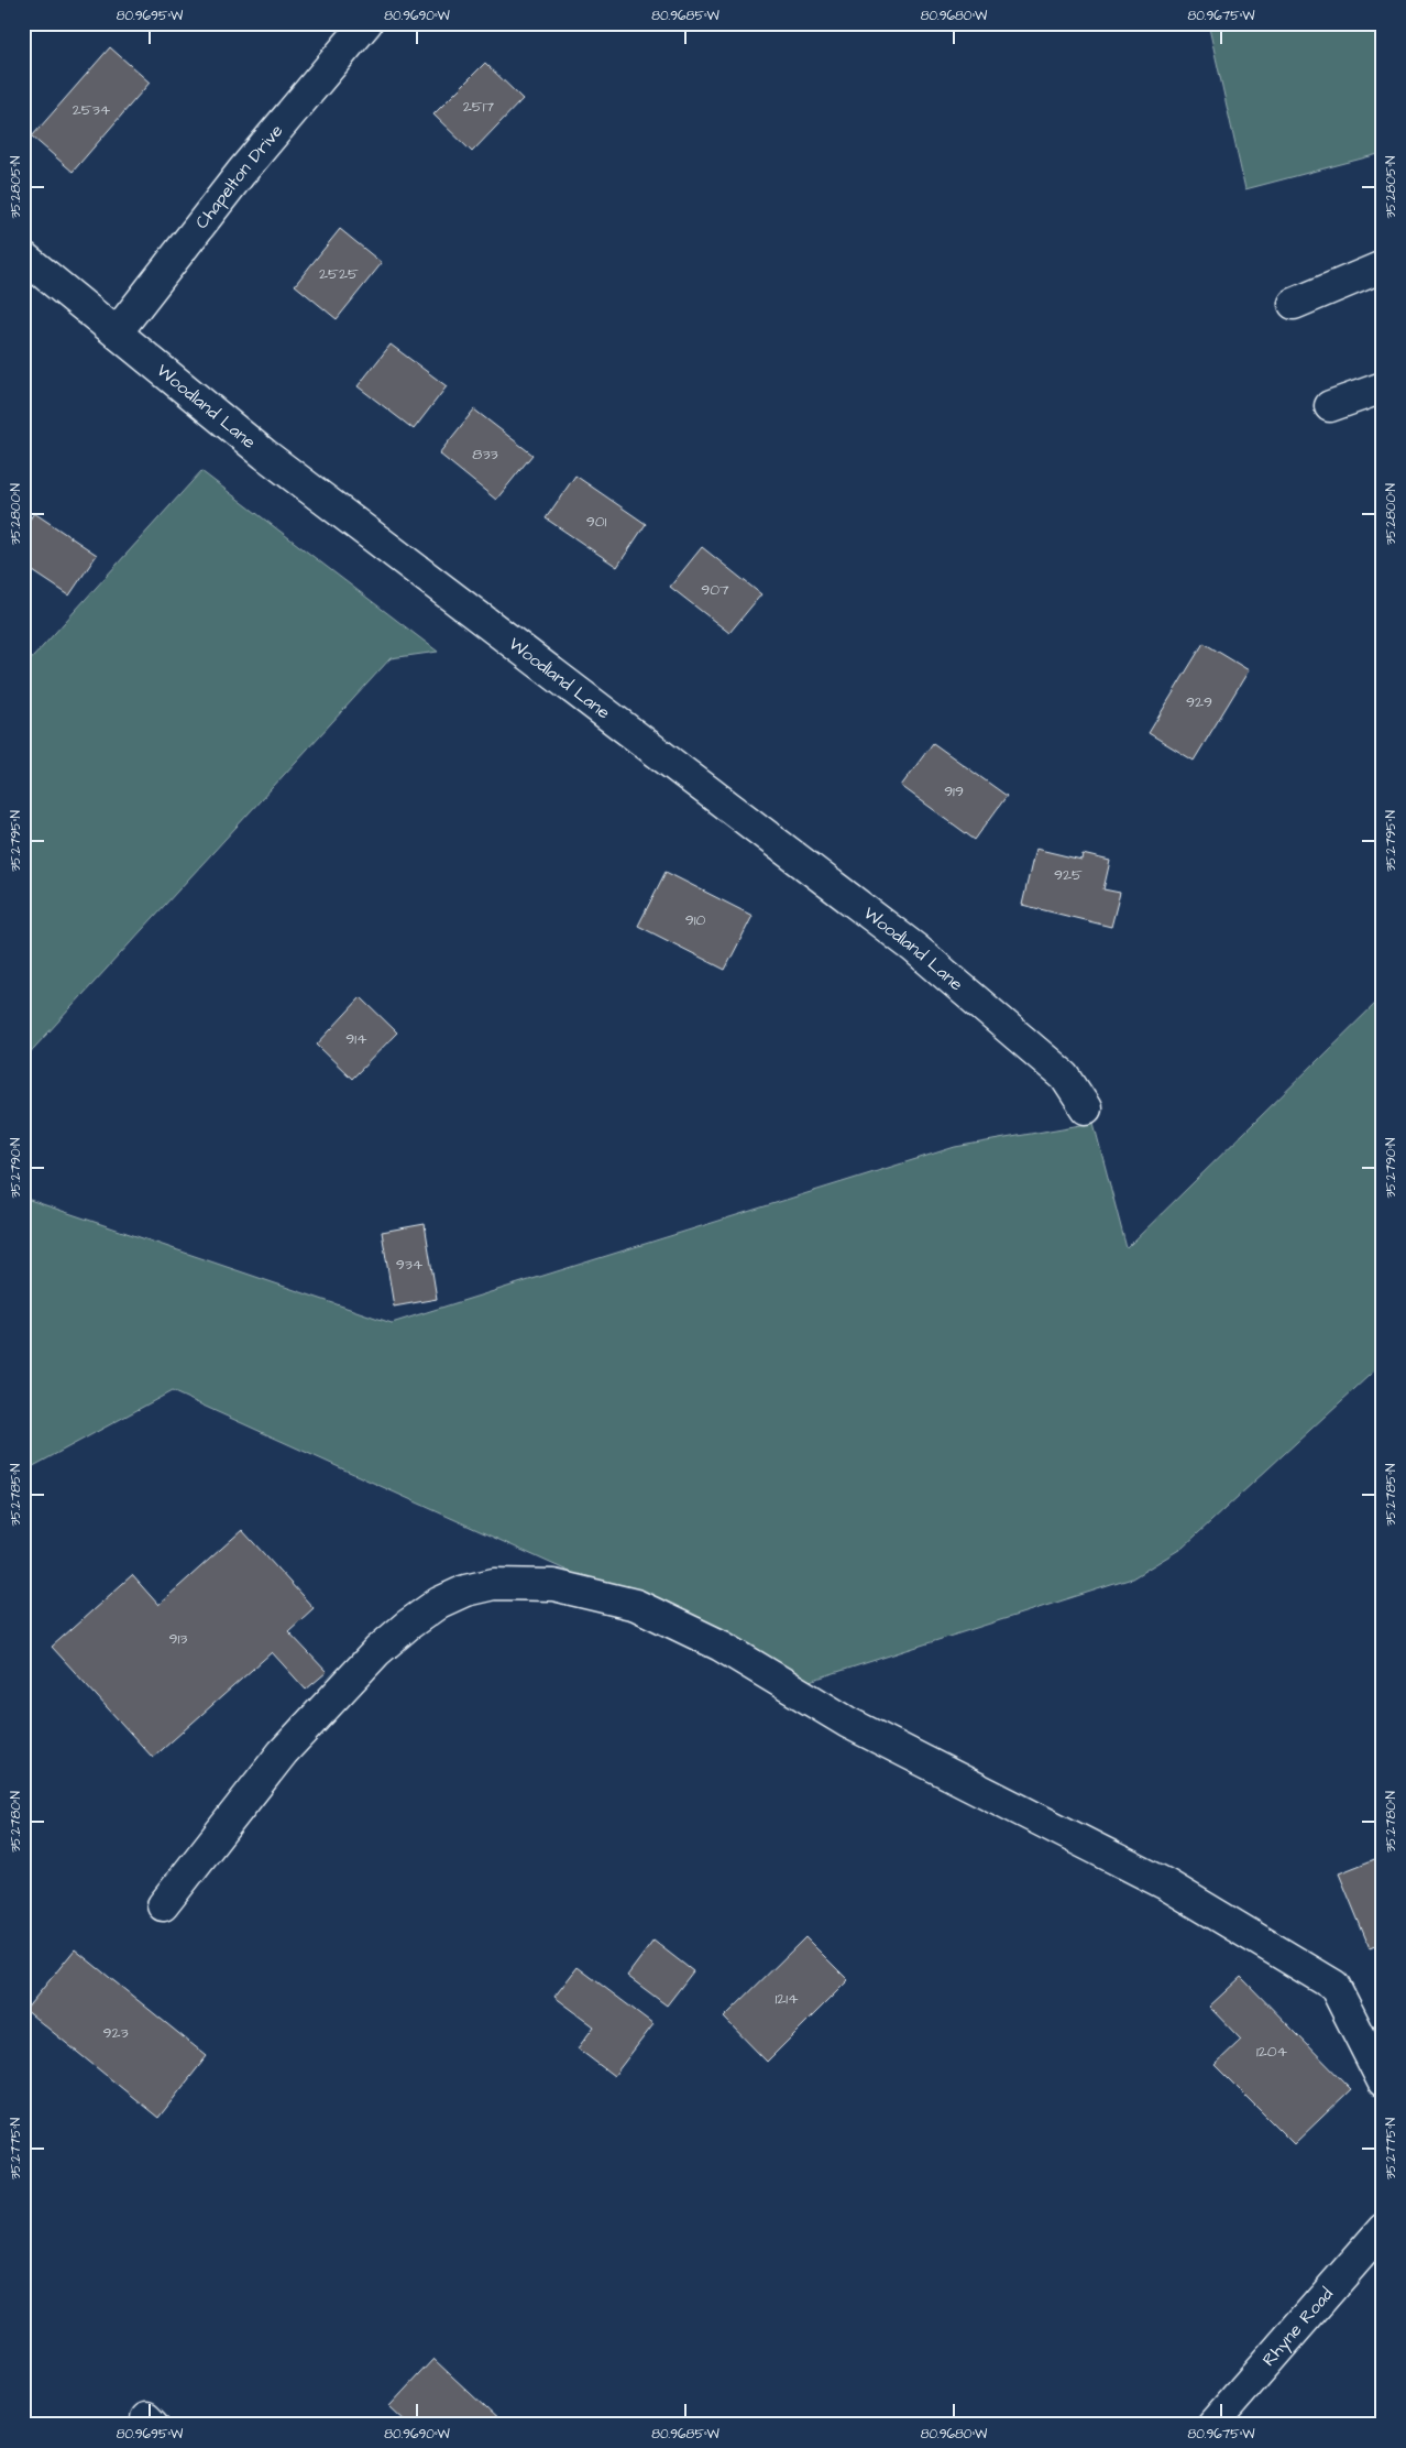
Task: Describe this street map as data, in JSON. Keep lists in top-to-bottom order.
{
  "streets": {
    "street": ["Chapelton Drive", "Woodland Lane", "Rhyne Road"]
  },
  "crossings": [
    ["Chapelton Drive", "Woodland Lane"]
  ],
  "house_numbers": [
    "2517",
    "2534",
    "2525",
    "833",
    "901",
    "907",
    "929",
    "919",
    "925",
    "910",
    "914",
    "934",
    "913",
    "1214",
    "923",
    "1204"
  ],
  "coordinates": [
    "80.9695°W",
    "80.9690°W",
    "80.9685°W",
    "80.9680°W",
    "80.9675°W",
    "35.2805°N",
    "35.2800°N",
    "35.2795°N",
    "35.2790°N",
    "35.2785°N",
    "35.2780°N",
    "35.2775°N"
  ]
}
